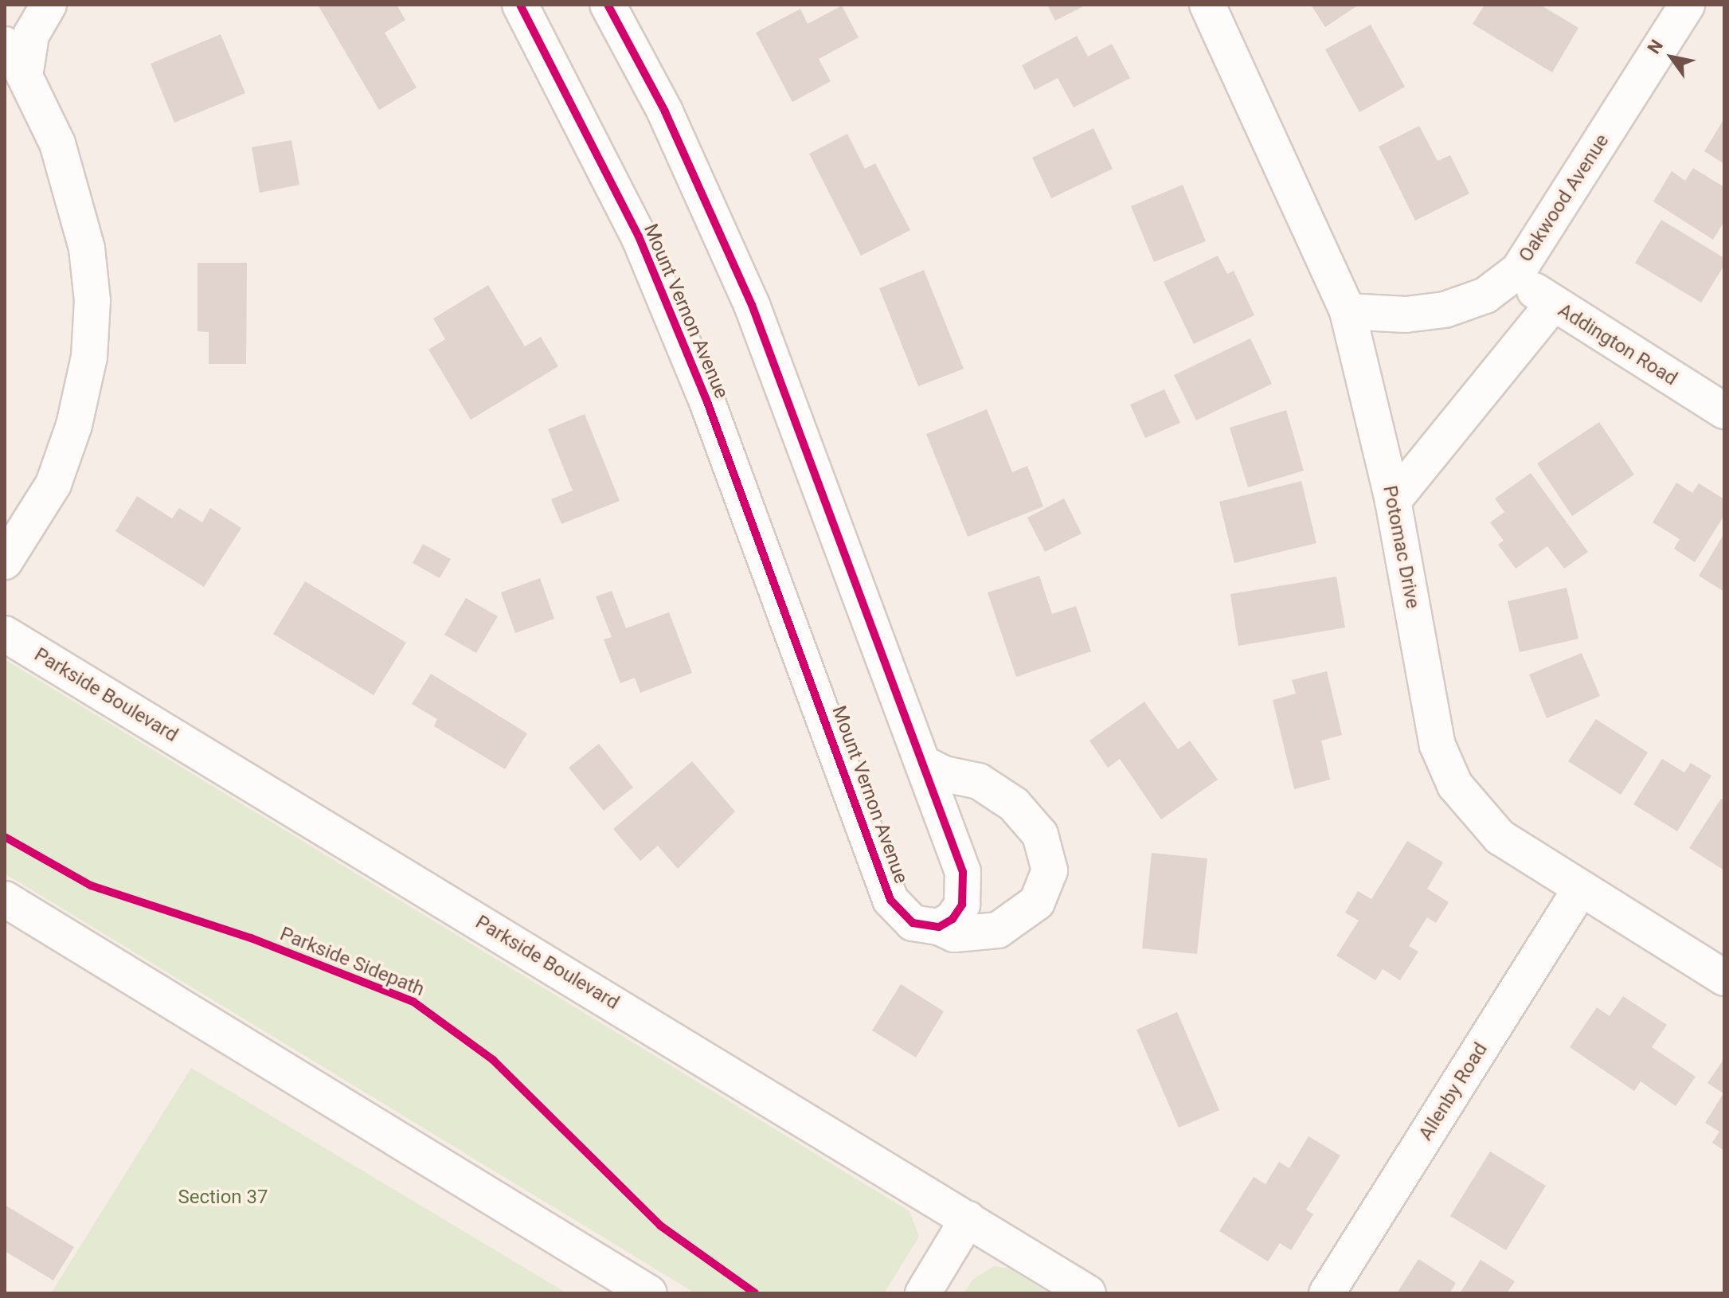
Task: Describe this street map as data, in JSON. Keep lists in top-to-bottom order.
{
  "streets": {
    "street": [
      "Oakwood Avenue",
      "Mount Vernon Avenue",
      "Addington Road",
      "Potomac Drive",
      "Parkside Boulevard",
      "Allenby Road"
    ],
    "cycle path": ["Parkside Sidepath"]
  },
  "crossings": [
    ["Oakwood Avenue", "Addington Road"],
    ["Oakwood Avenue", "Potomac Drive"],
    ["Potomac Drive", "Allenby Road"]
  ],
  "parks": ["Section 37"],
  "north": "top left"
}
